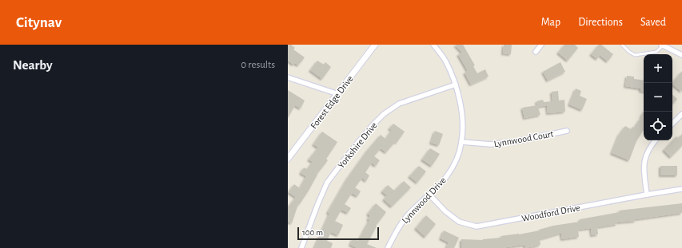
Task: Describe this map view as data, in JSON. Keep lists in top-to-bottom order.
{
  "streets": {
    "street": [
      "Forest Edge Drive",
      "Lynnwood Court",
      "Yorkshire Drive",
      "Lynnwood Drive",
      "Woodford Drive"
    ]
  },
  "crossings": [
    ["Lynnwood Court", "Lynnwood Drive"],
    ["Yorkshire Drive", "Lynnwood Drive"],
    ["Lynnwood Drive", "Woodford Drive"]
  ],
  "scale_bar": "100 m",
  "page": {
    "header": "Citynav",
    "nav": ["Map", "Directions", "Saved"],
    "heading": ["Nearby", "0 results"],
    "map_buttons": ["+", "−"],
    "scale": "100 m"
  }
}
